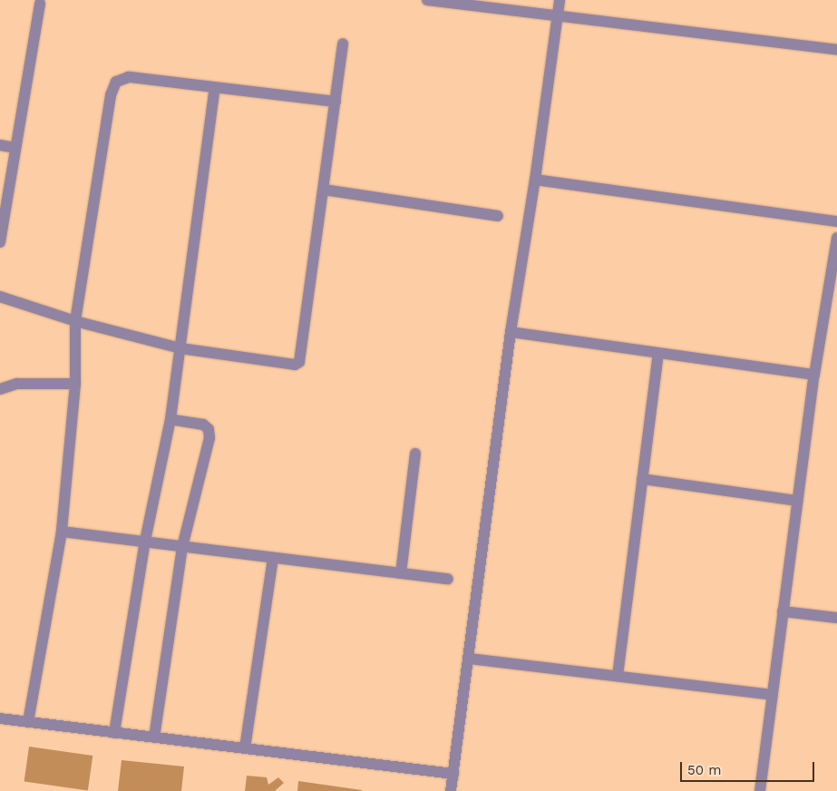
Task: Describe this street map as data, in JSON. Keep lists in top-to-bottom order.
{
  "scale_bar": "50 m"
}
